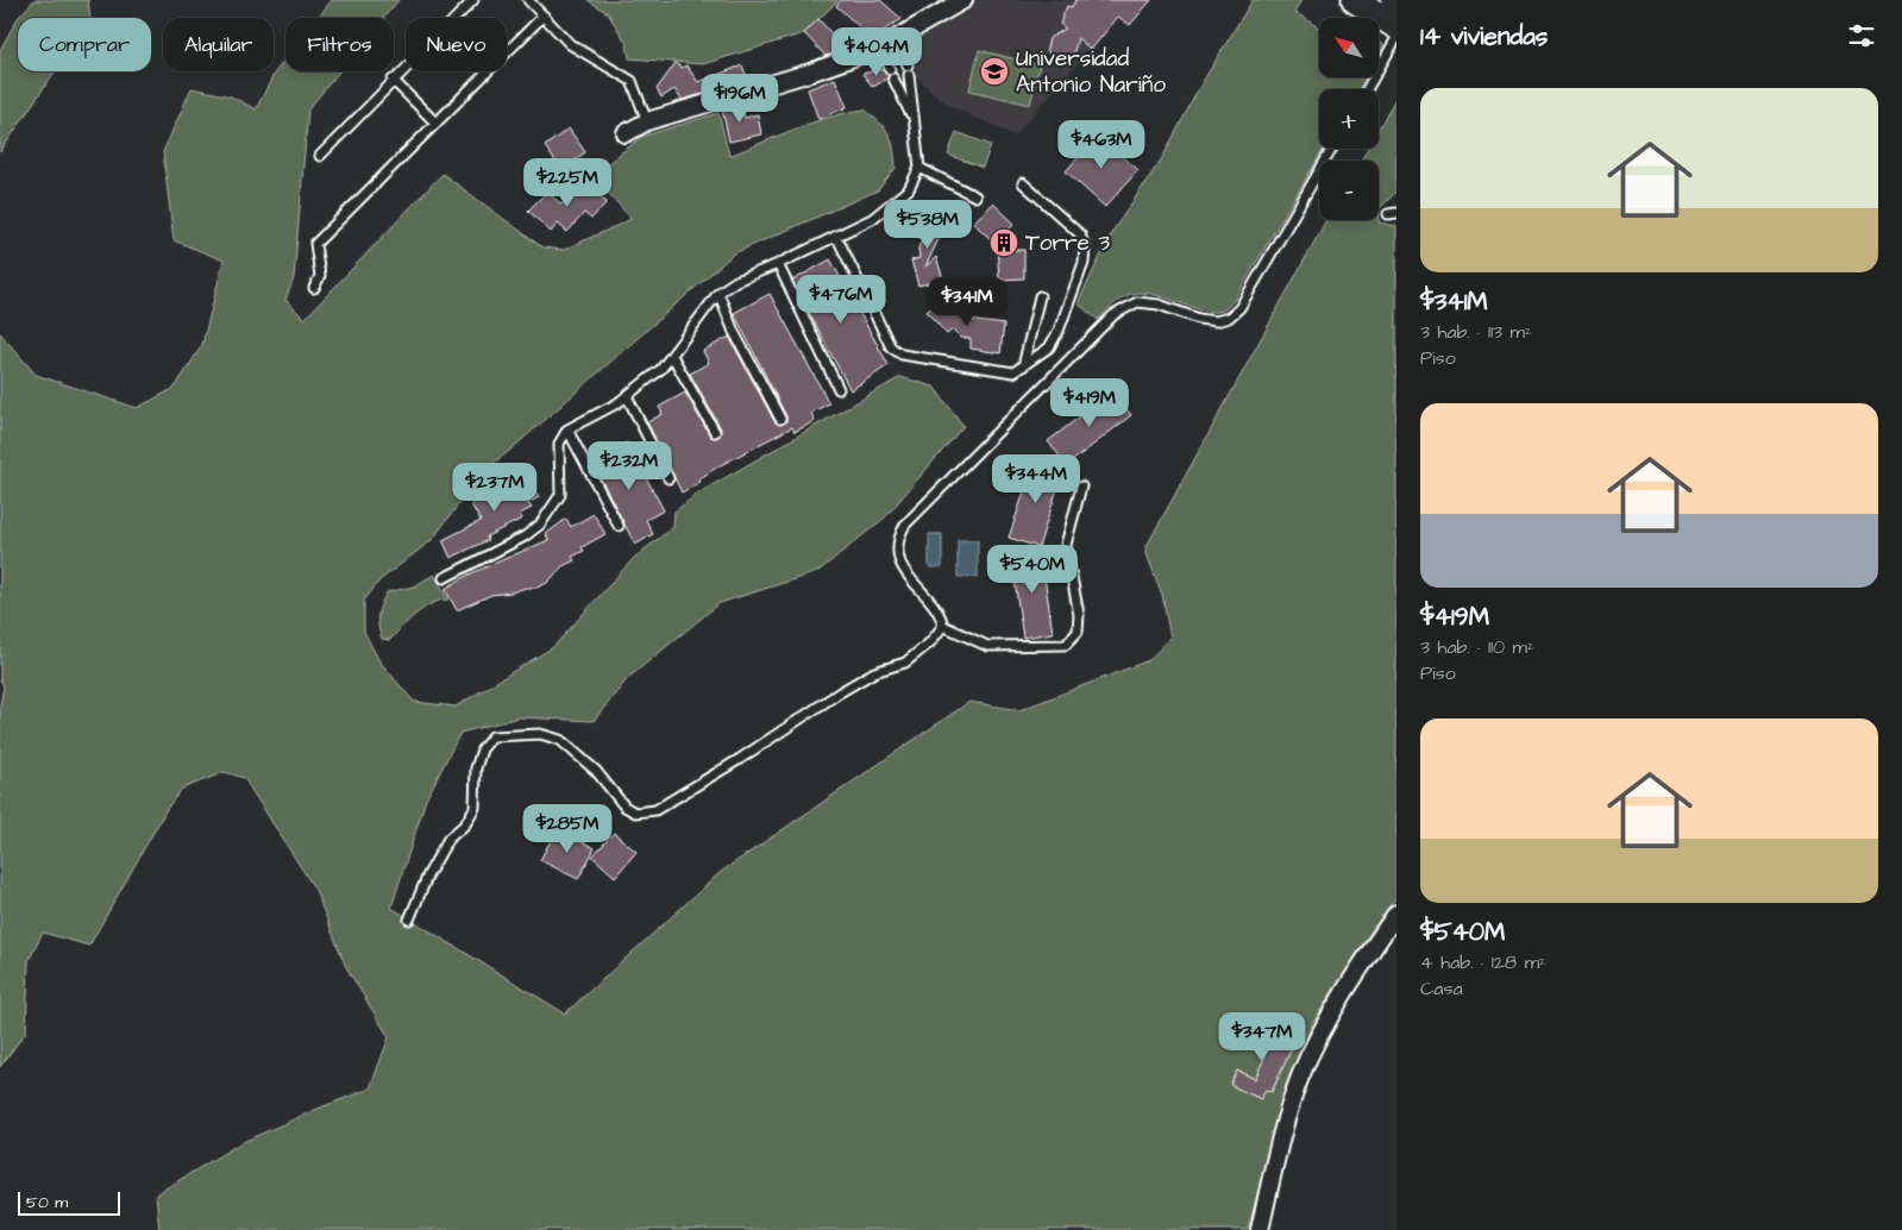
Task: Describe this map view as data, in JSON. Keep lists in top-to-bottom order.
{
  "places": {
    "school or university": ["Universidad Antonio Nariño"],
    "building": ["Torre 3"]
  },
  "scale_bar": "50 m",
  "north": "top left",
  "page": {
    "heading": "14 viviendas",
    "map_buttons": ["+", "−"],
    "chip": [
      "Comprar",
      "Alquilar",
      "Filtros",
      "Nuevo"
    ],
    "price": [
      "$404M",
      "$196M",
      "$463M",
      "$225M",
      "$538M",
      "$476M",
      "$341M",
      "$419M",
      "$232M",
      "$344M",
      "$237M",
      "$540M",
      "$285M",
      "$347M"
    ],
    "list": [
      {
        "name": "$341M",
        "note": "3 hab. · 113 m² · Piso"
      },
      {
        "name": "$419M",
        "note": "3 hab. · 110 m² · Piso"
      },
      {
        "name": "$540M",
        "note": "4 hab. · 128 m² · Casa"
      }
    ],
    "scale": "50 m"
  }
}
